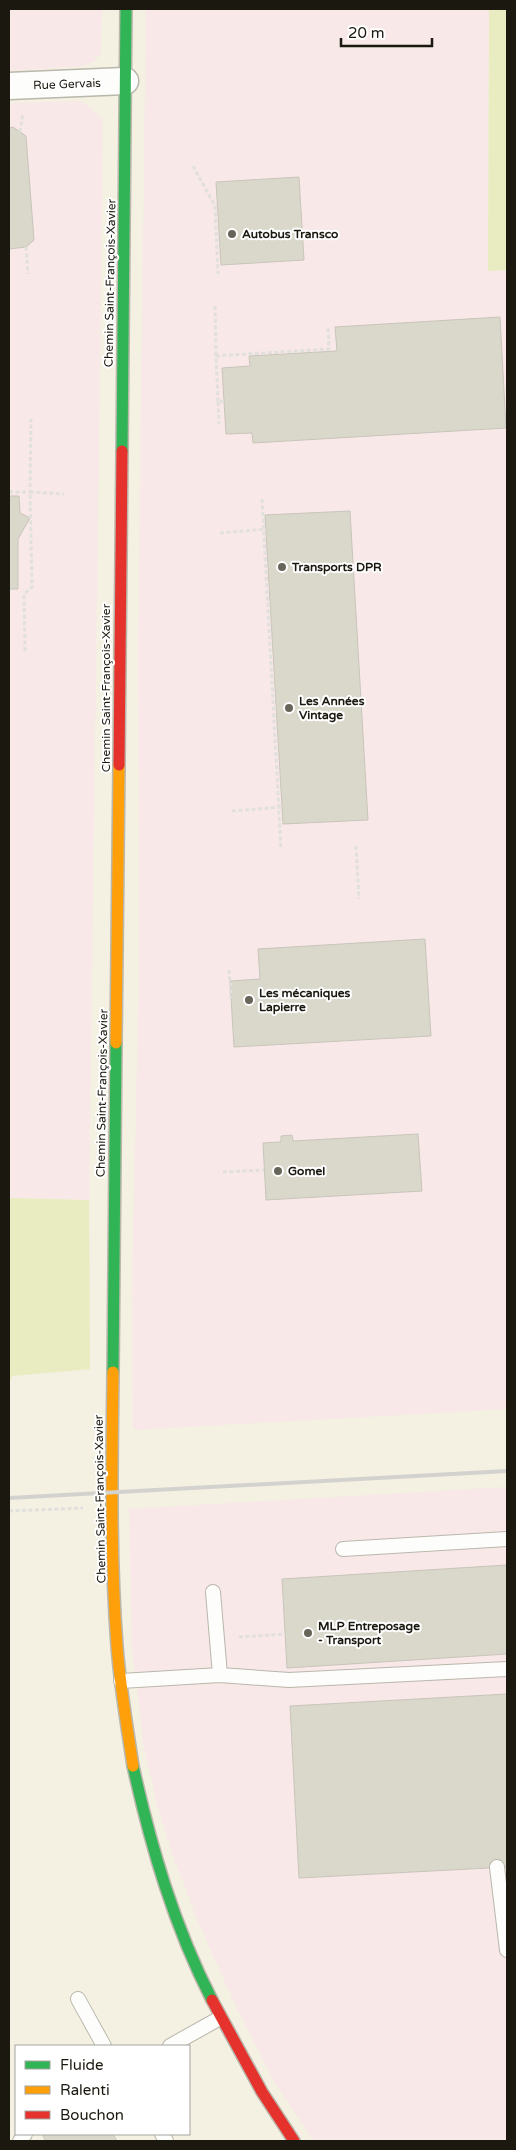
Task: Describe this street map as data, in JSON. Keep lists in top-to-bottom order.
{
  "streets": {
    "street": ["Rue Gervais", "Chemin Saint-François-Xavier"]
  },
  "crossings": [
    ["Rue Gervais", "Chemin Saint-François-Xavier"]
  ],
  "places": [
    "Autobus Transco",
    "Transports DPR",
    "Les Années Vintage",
    "Les mécaniques Lapierre",
    "Gomel",
    "MLP Entreposage - Transport"
  ],
  "legend": ["Fluide", "Ralenti", "Bouchon"],
  "scale_bar": "20 m"
}
